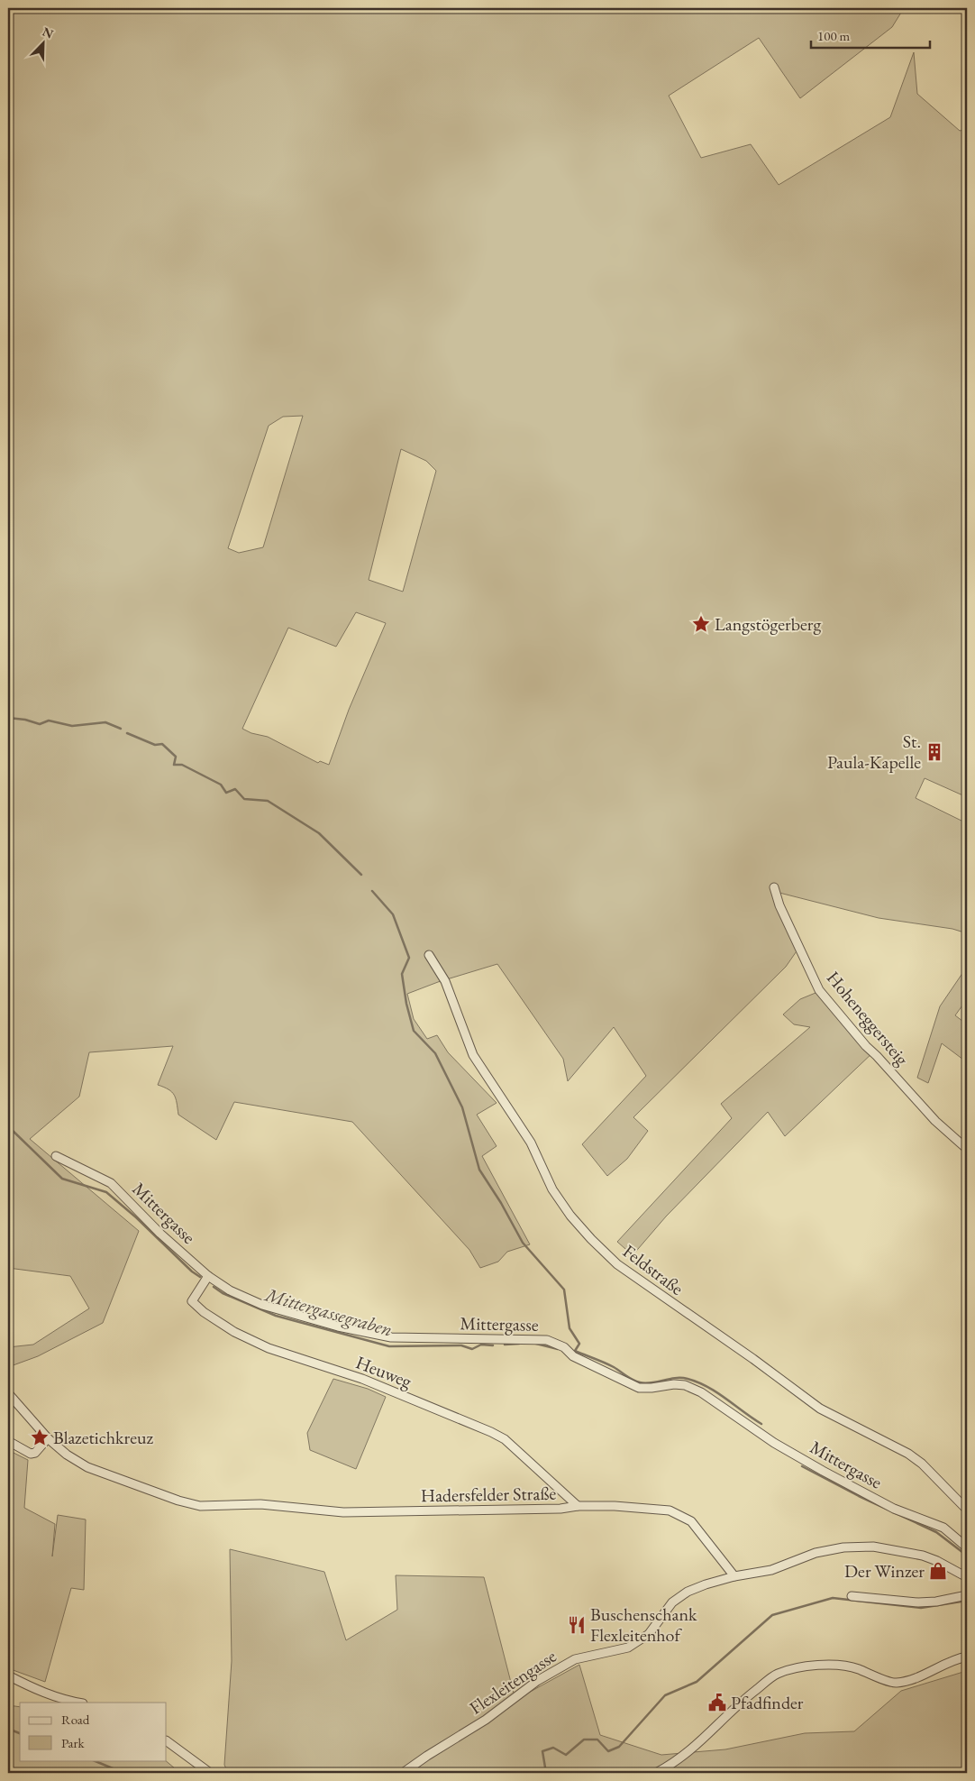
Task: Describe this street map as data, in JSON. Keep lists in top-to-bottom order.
{
  "streets": {
    "street": [
      "Hoheneggersteig",
      "Mittergasse",
      "Feldstraße",
      "Heuweg",
      "Hadersfelder Straße",
      "Flexleitengasse"
    ]
  },
  "crossings": [
    ["Mittergasse", "Heuweg"],
    ["Heuweg", "Hadersfelder Straße"],
    ["Hadersfelder Straße", "Flexleitengasse"]
  ],
  "water": ["Mittergassegraben"],
  "places": {
    "place": ["Langstögerberg", "Blazetichkreuz"],
    "building": ["St. Paula-Kapelle"],
    "shop": ["Der Winzer"],
    "restaurant": ["Buschenschank Flexleitenhof"],
    "public building": ["Pfadfinder"]
  },
  "legend": ["Road", "Park"],
  "scale_bar": "100 m",
  "north": "top right"
}
